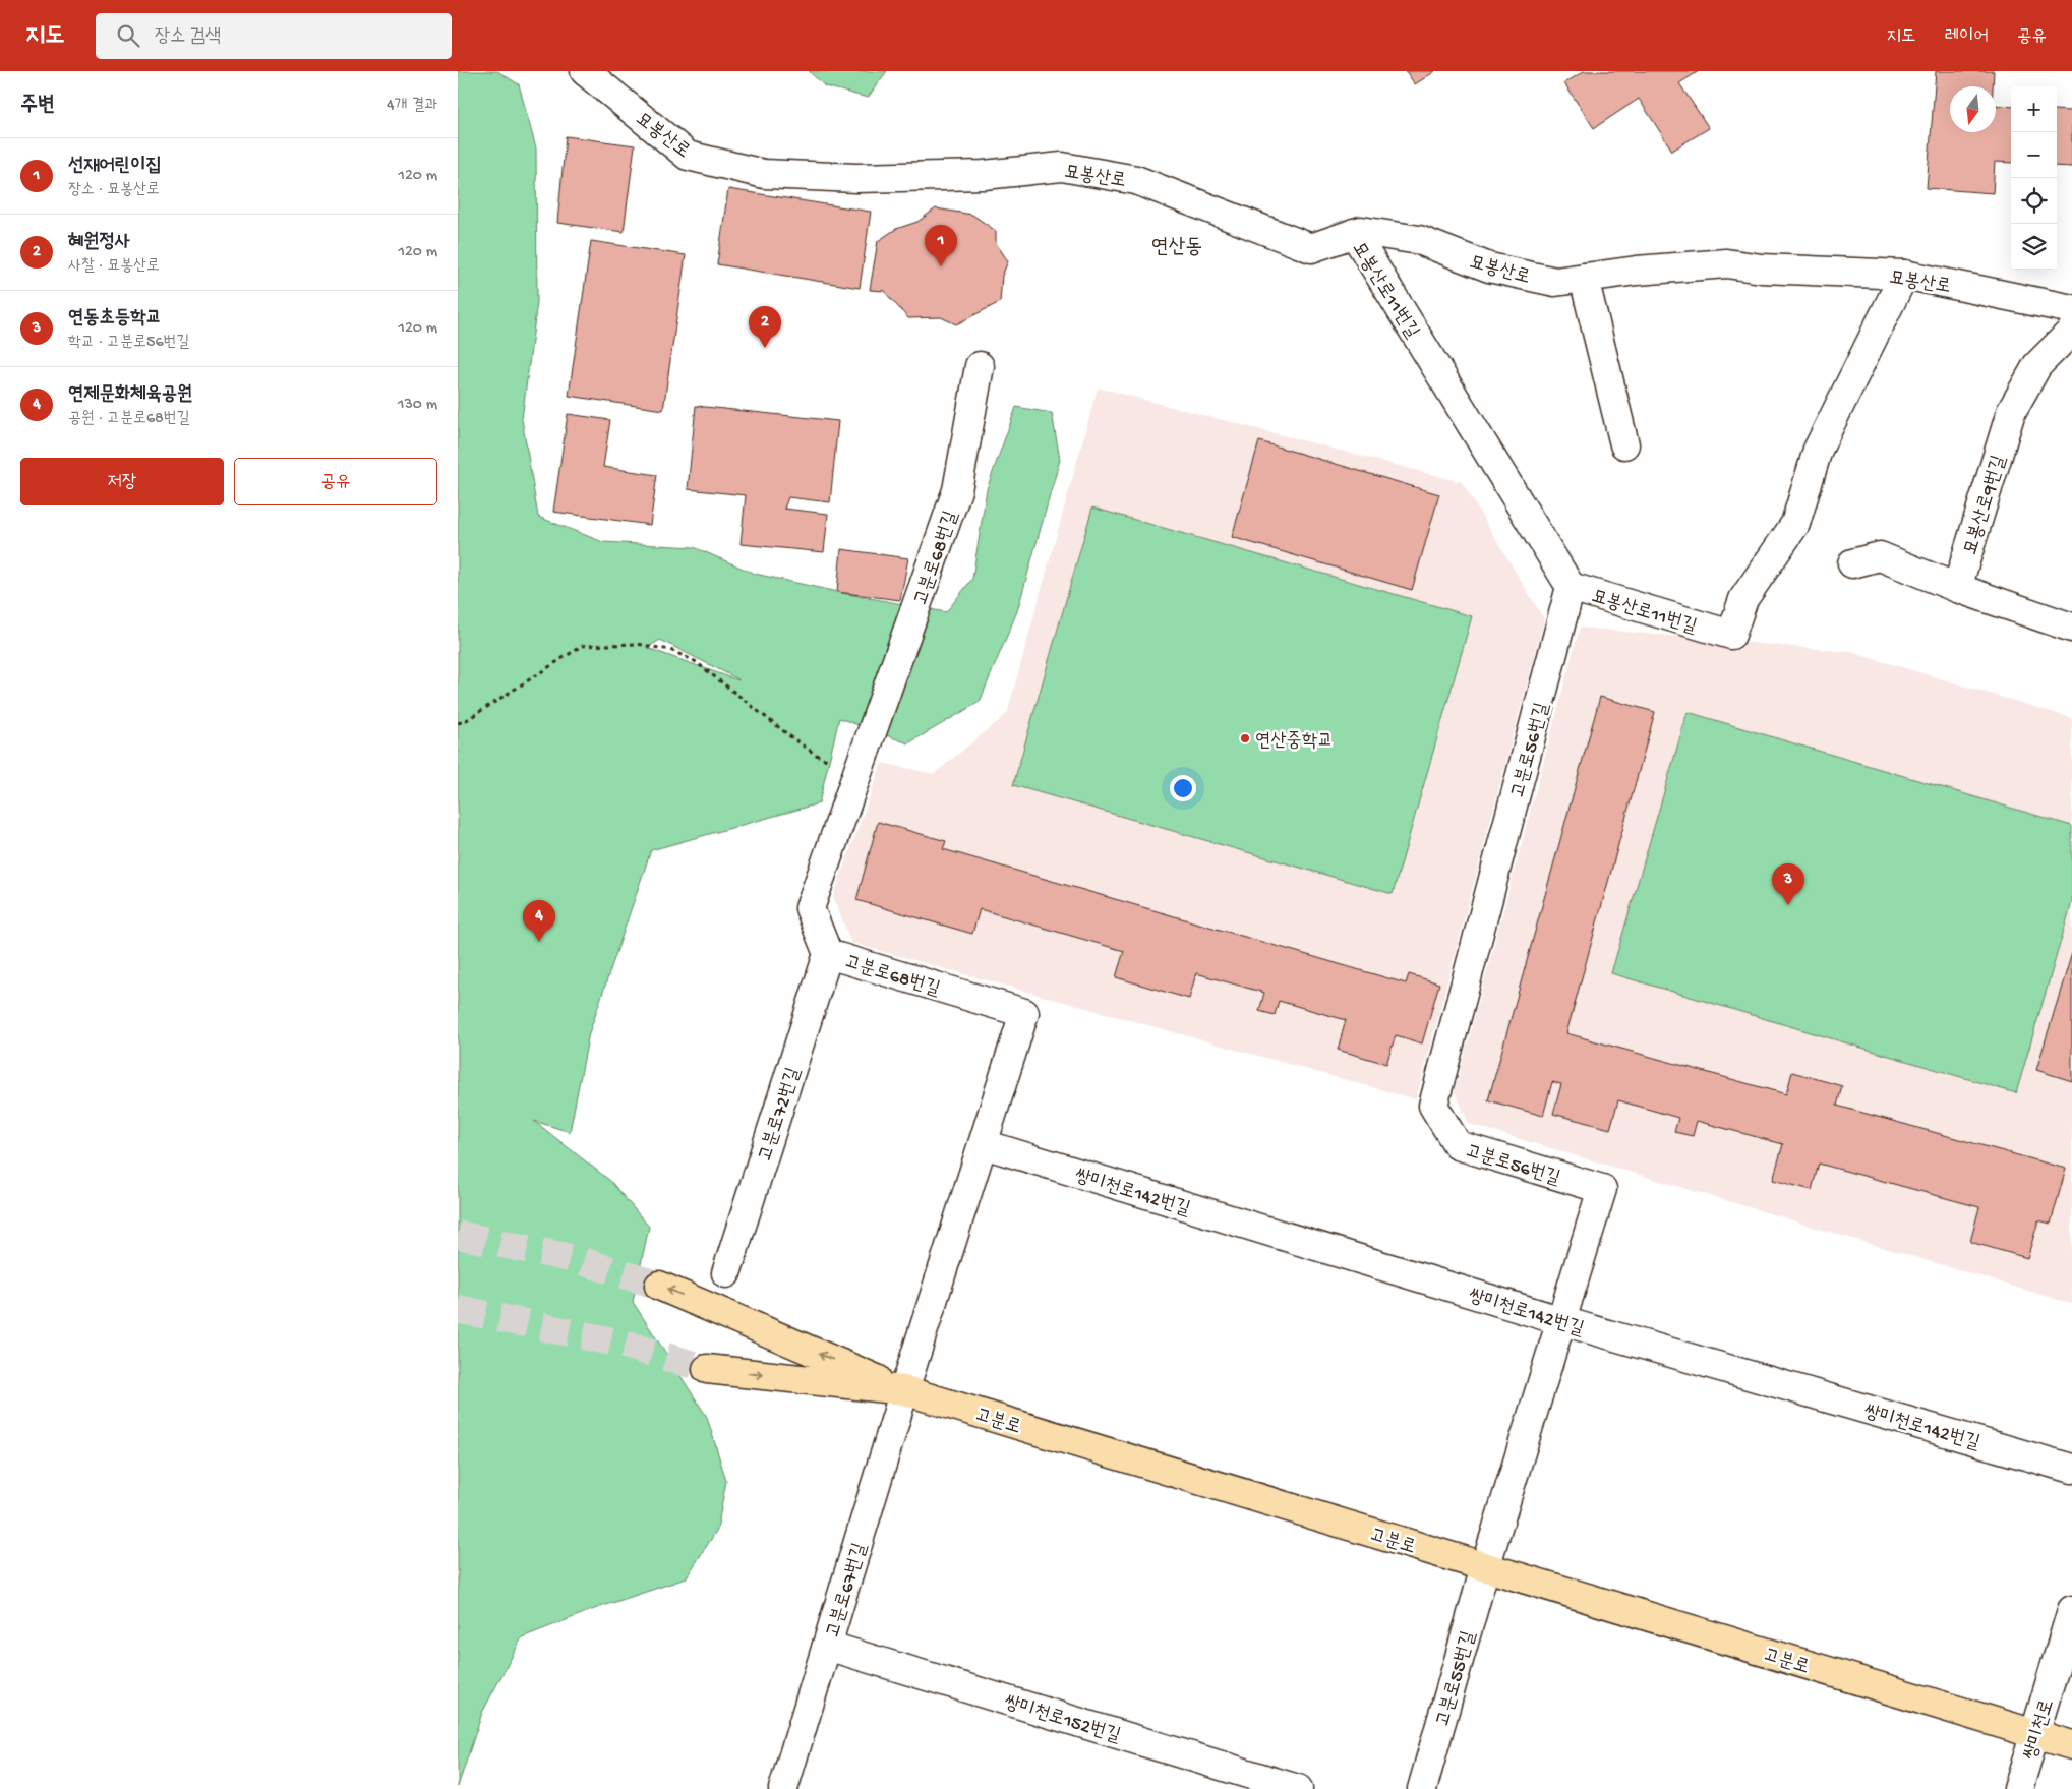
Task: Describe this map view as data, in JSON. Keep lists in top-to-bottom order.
{
  "streets": {
    "main road": ["고분로"],
    "street": [
      "묘봉산로",
      "묘봉산로11번길",
      "묘봉산로9번길",
      "고분로68번길",
      "고분로56번길",
      "고분로72번길",
      "쌍미천로142번길",
      "고분로67번길",
      "고분로55번길",
      "쌍미천로152번길",
      "쌍미천로"
    ]
  },
  "crossings": [
    ["묘봉산로", "묘봉산로11번길"],
    ["묘봉산로11번길", "고분로56번길"],
    ["고분로68번길", "고분로72번길"],
    ["고분로68번길", "쌍미천로142번길"],
    ["고분로68번길", "고분로"],
    ["고분로68번길", "고분로67번길"],
    ["고분로56번길", "쌍미천로142번길"],
    ["고분로56번길", "고분로"],
    ["고분로56번길", "고분로55번길"],
    ["고분로", "고분로67번길"],
    ["고분로", "고분로55번길"],
    ["고분로", "쌍미천로"],
    ["고분로67번길", "쌍미천로152번길"]
  ],
  "districts": ["연산동"],
  "places": ["연산중학교"],
  "north": "bottom",
  "page": {
    "header": "지도",
    "search": "장소 검색",
    "nav": ["지도", "레이어", "공유"],
    "heading": ["주변", "4개 결과"],
    "map_buttons": ["+", "−"],
    "list": [
      {
        "mark": "1",
        "name": "선재어린이집",
        "note": "장소 · 묘봉산로",
        "value": "120 m"
      },
      {
        "mark": "2",
        "name": "혜원정사",
        "note": "사찰 · 묘봉산로",
        "value": "120 m"
      },
      {
        "mark": "3",
        "name": "연동초등학교",
        "note": "학교 · 고분로56번길",
        "value": "120 m"
      },
      {
        "mark": "4",
        "name": "연제문화체육공원",
        "note": "공원 · 고분로68번길",
        "value": "130 m"
      }
    ],
    "pins": [
      "1",
      "2",
      "3",
      "4"
    ],
    "buttons": ["저장", "공유"]
  }
}
